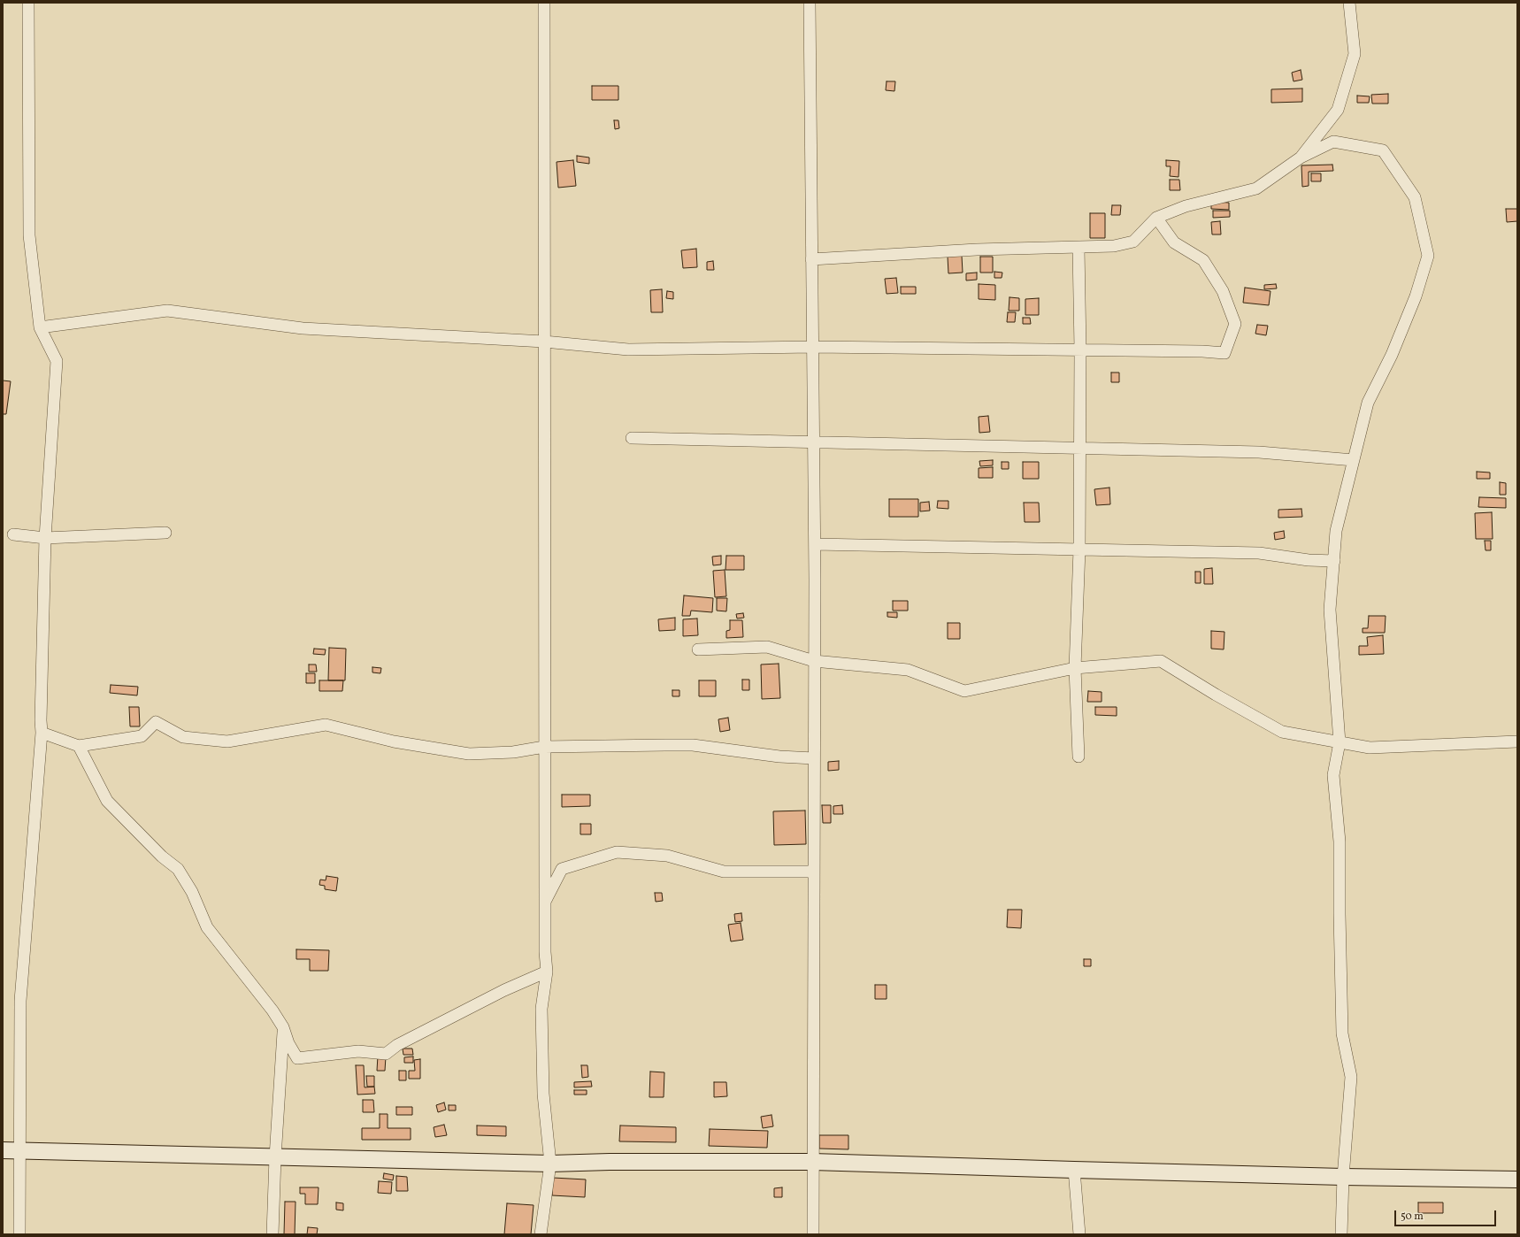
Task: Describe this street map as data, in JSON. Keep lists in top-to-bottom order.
{
  "scale_bar": "50 m"
}
